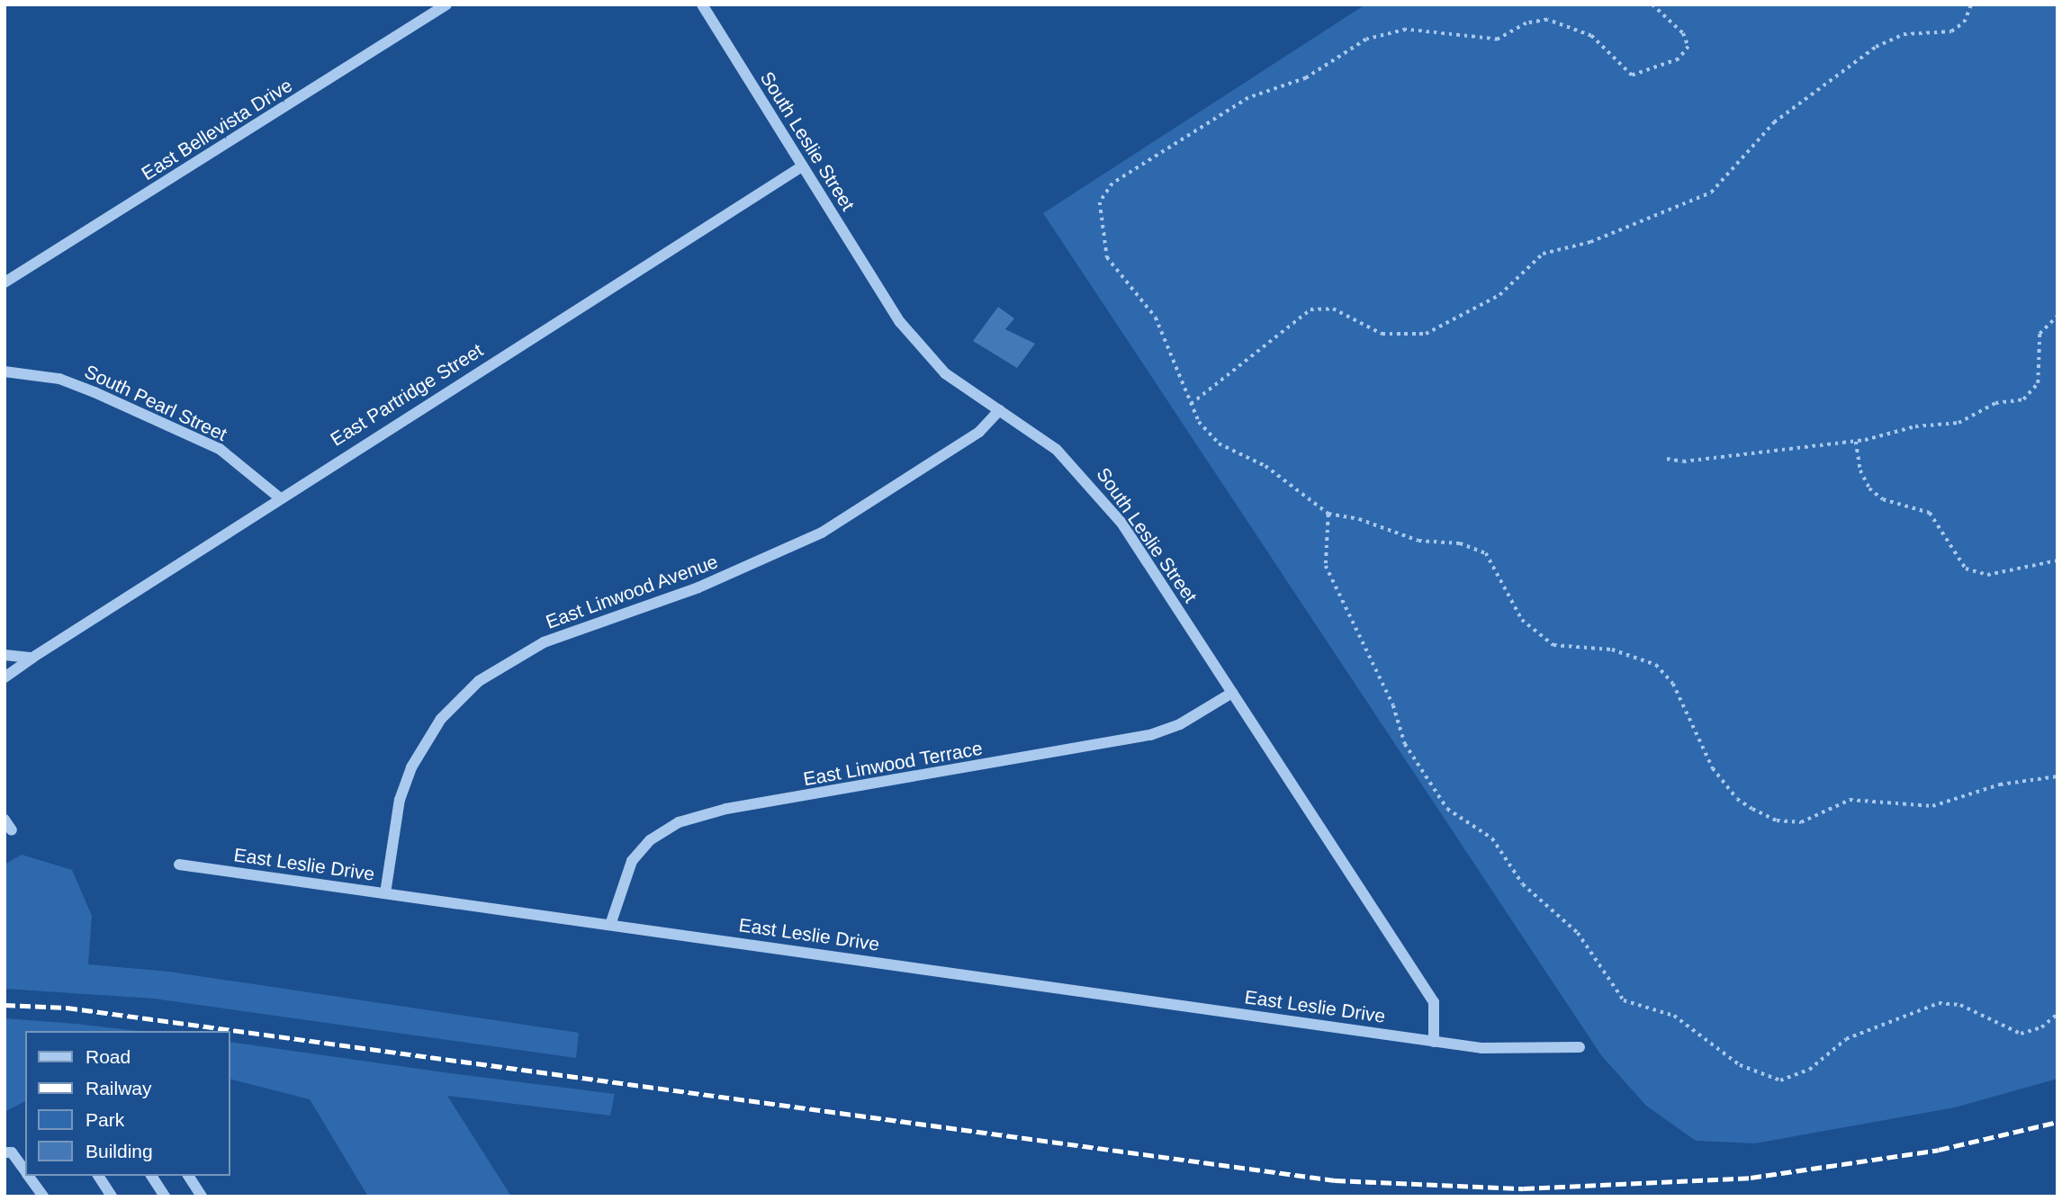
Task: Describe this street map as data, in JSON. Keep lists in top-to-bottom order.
{
  "streets": {
    "street": [
      "East Bellevista Drive",
      "South Leslie Street",
      "East Partridge Street",
      "South Pearl Street",
      "East Linwood Avenue",
      "East Linwood Terrace",
      "East Leslie Drive"
    ]
  },
  "crossings": [
    ["South Leslie Street", "East Partridge Street"],
    ["South Leslie Street", "East Linwood Avenue"],
    ["South Leslie Street", "East Linwood Terrace"],
    ["South Leslie Street", "East Leslie Drive"],
    ["East Partridge Street", "South Pearl Street"],
    ["East Linwood Avenue", "East Leslie Drive"],
    ["East Linwood Terrace", "East Leslie Drive"]
  ],
  "legend": [
    "Road",
    "Railway",
    "Park",
    "Building"
  ]
}
